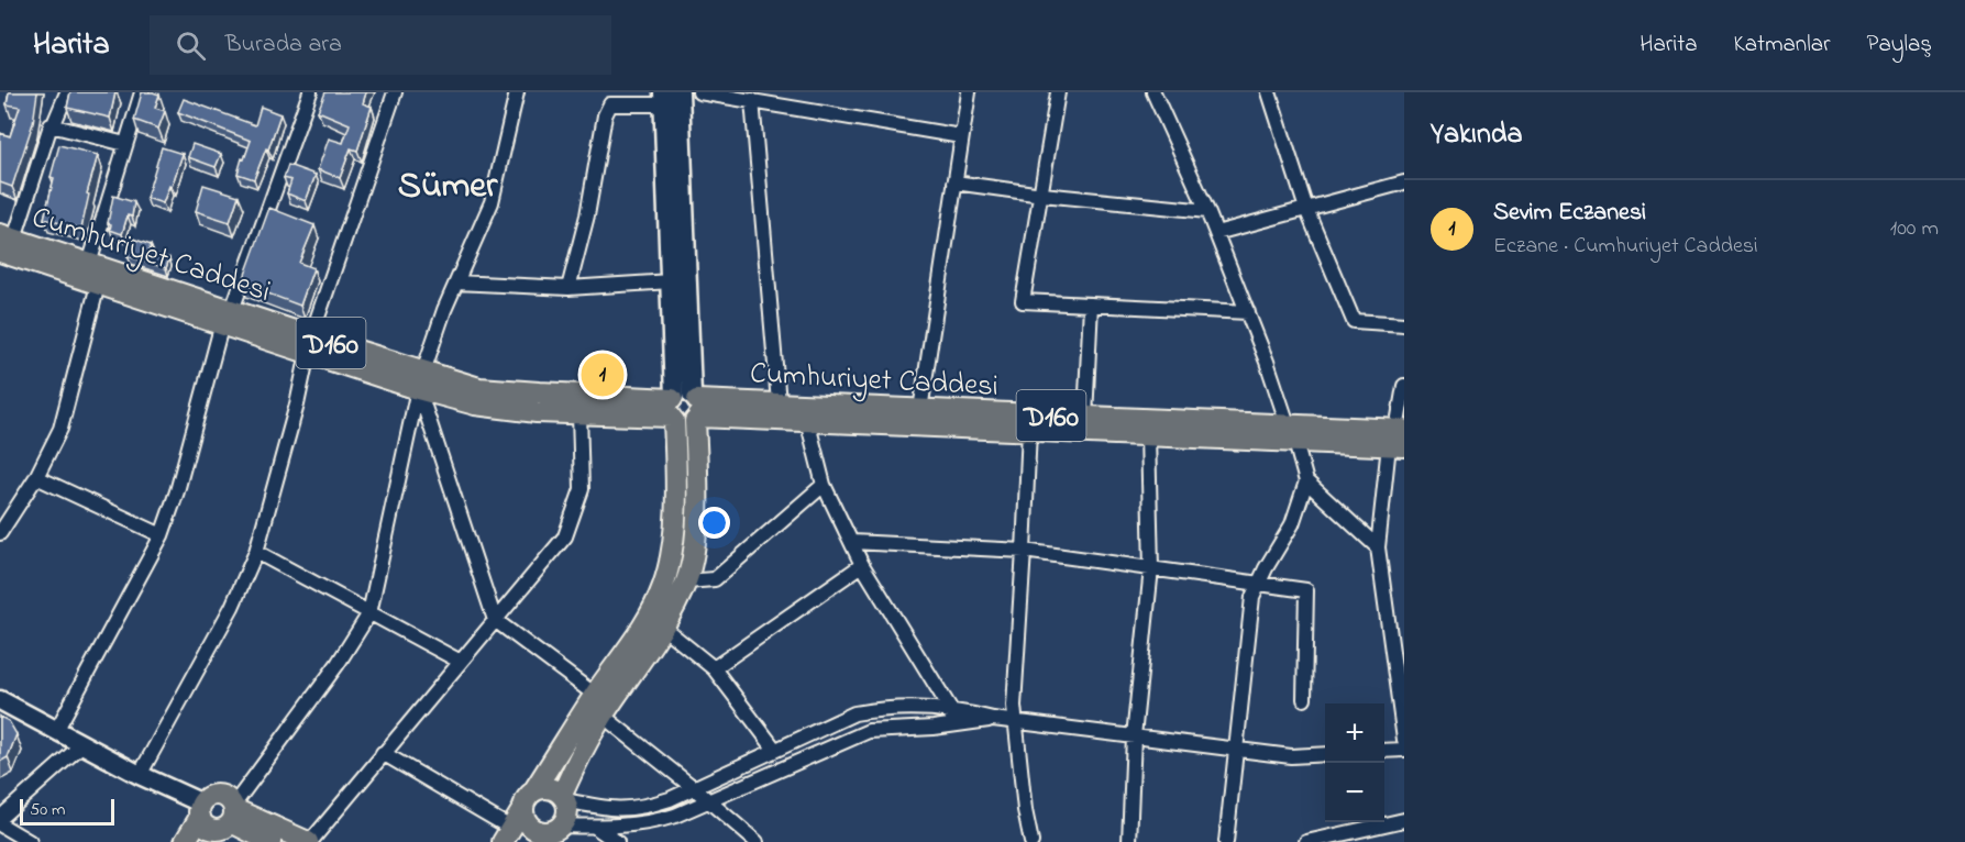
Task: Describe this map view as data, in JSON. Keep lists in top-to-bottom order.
{
  "streets": {
    "main road": ["Cumhuriyet Caddesi", "D160"]
  },
  "districts": ["Sümer"],
  "scale_bar": "50 m",
  "page": {
    "header": "Harita",
    "search": "Burada ara",
    "nav": ["Harita", "Katmanlar", "Paylaş"],
    "heading": "Yakında",
    "list": [
      {
        "mark": "1",
        "name": "Sevim Eczanesi",
        "note": "Eczane · Cumhuriyet Caddesi",
        "value": "100 m"
      }
    ],
    "pins": "1",
    "map_buttons": ["+", "−"],
    "scale": "50 m"
  }
}
